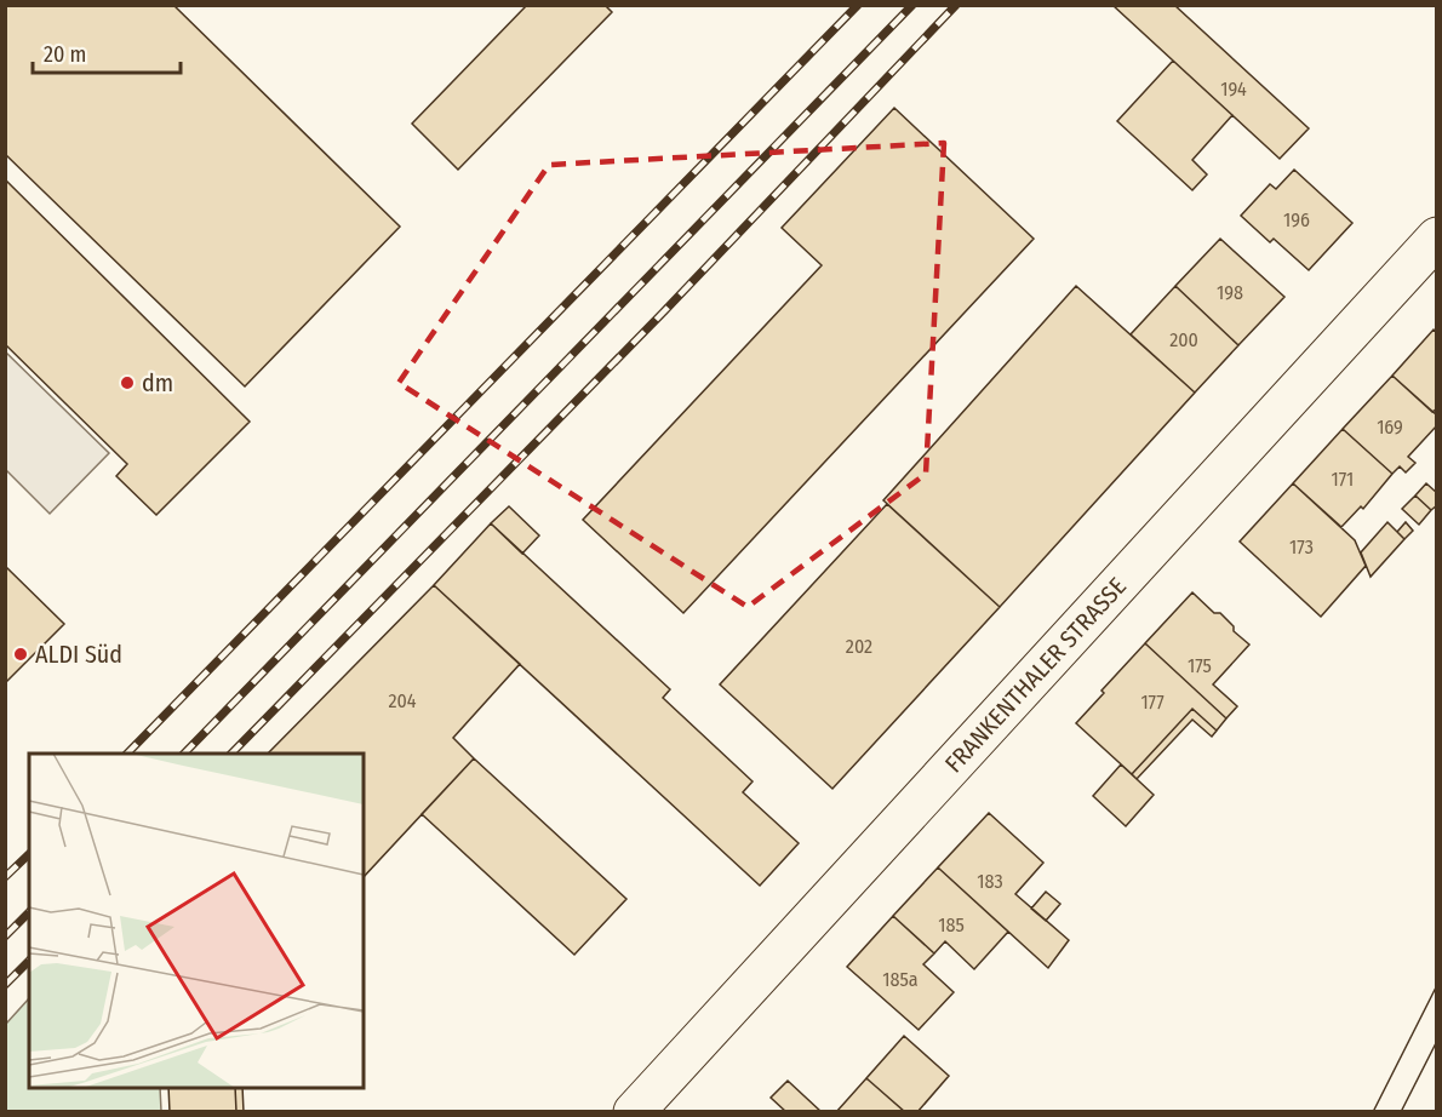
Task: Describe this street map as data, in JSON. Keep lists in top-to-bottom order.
{
  "streets": {
    "street": ["FRANKENTHALER STRASSE"]
  },
  "places": ["dm", "ALDI Süd"],
  "house_numbers": [
    "194",
    "196",
    "198",
    "200",
    "169",
    "171",
    "173",
    "202",
    "175",
    "204",
    "177",
    "183",
    "185",
    "185a"
  ],
  "scale_bar": "20 m"
}
